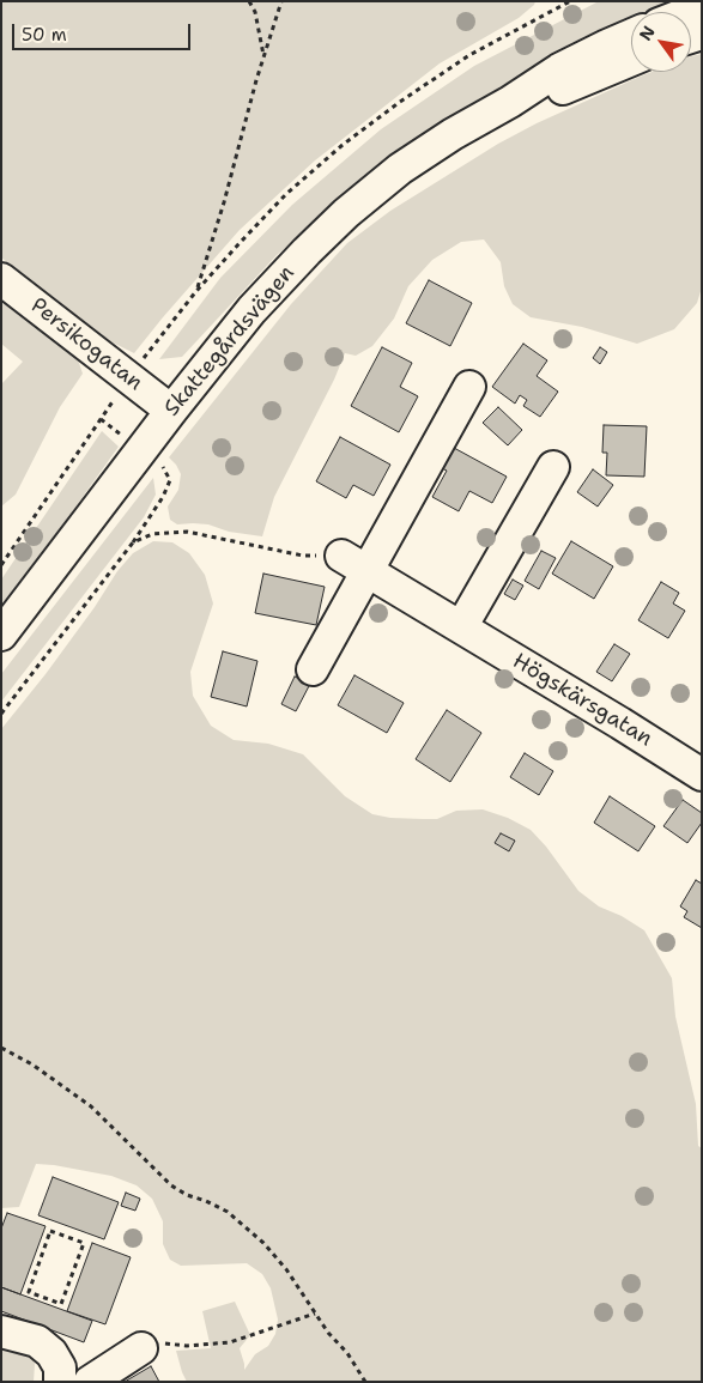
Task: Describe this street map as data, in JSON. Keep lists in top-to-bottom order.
{
  "streets": {
    "street": ["Skattegårdsvägen", "Persikogatan", "Högskärsgatan"]
  },
  "crossings": [
    ["Skattegårdsvägen", "Persikogatan"]
  ],
  "scale_bar": "50 m",
  "north": "top left"
}
